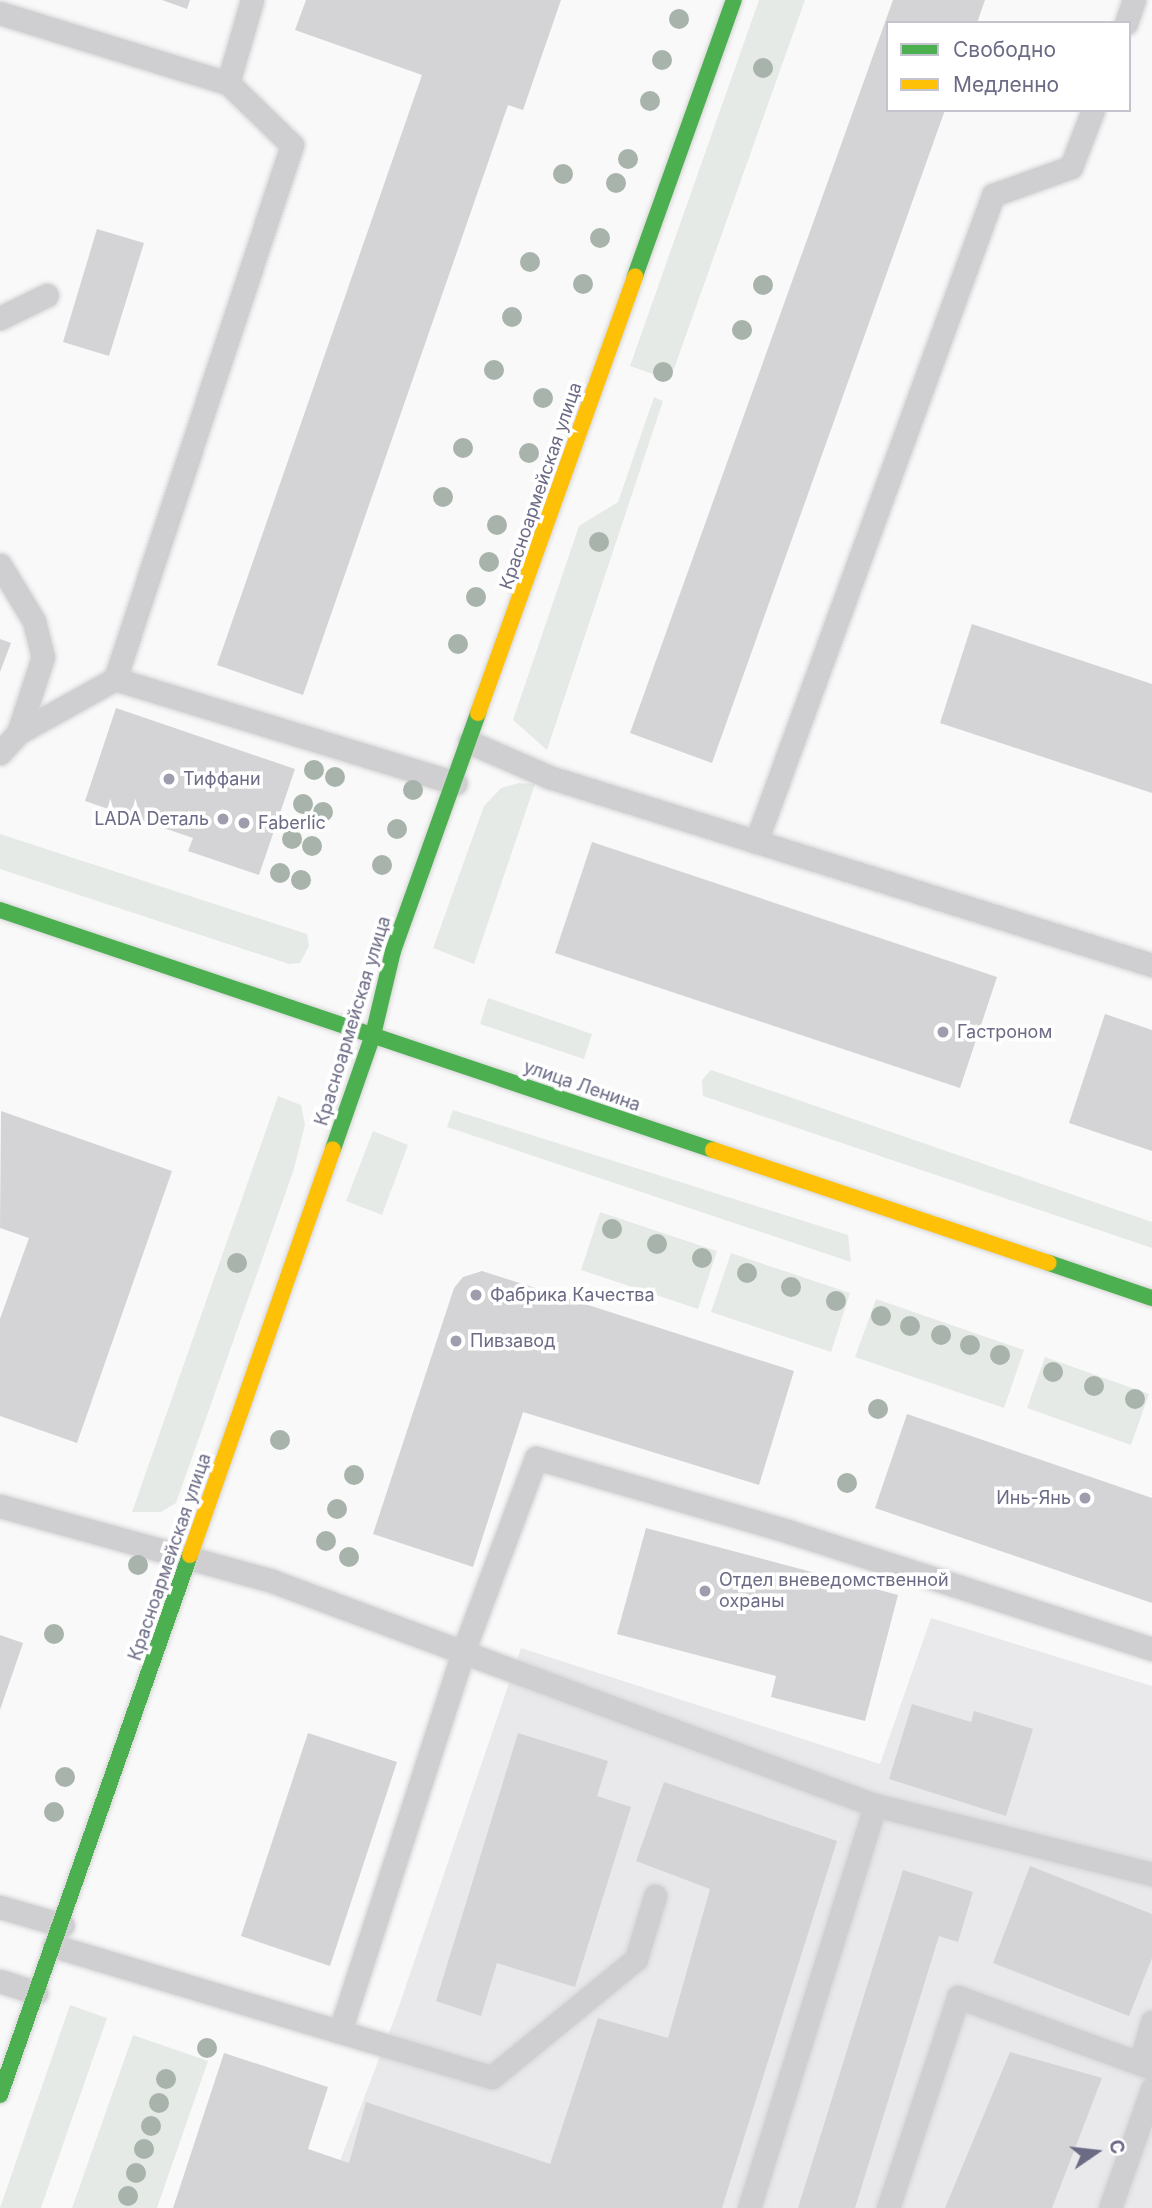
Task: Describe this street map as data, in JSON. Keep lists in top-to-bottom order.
{
  "streets": {
    "street": ["Красноармейская улица", "улица Ленина"]
  },
  "crossings": [
    ["Красноармейская улица", "улица Ленина"]
  ],
  "places": [
    "Тиффани",
    "LADA Dеталь",
    "Faberlic",
    "Гастроном",
    "Фабрика Качества",
    "Пивзавод",
    "Инь-Янь",
    "Отдел вневедомственной охраны"
  ],
  "legend": ["Свободно", "Медленно"],
  "north": "right"
}
